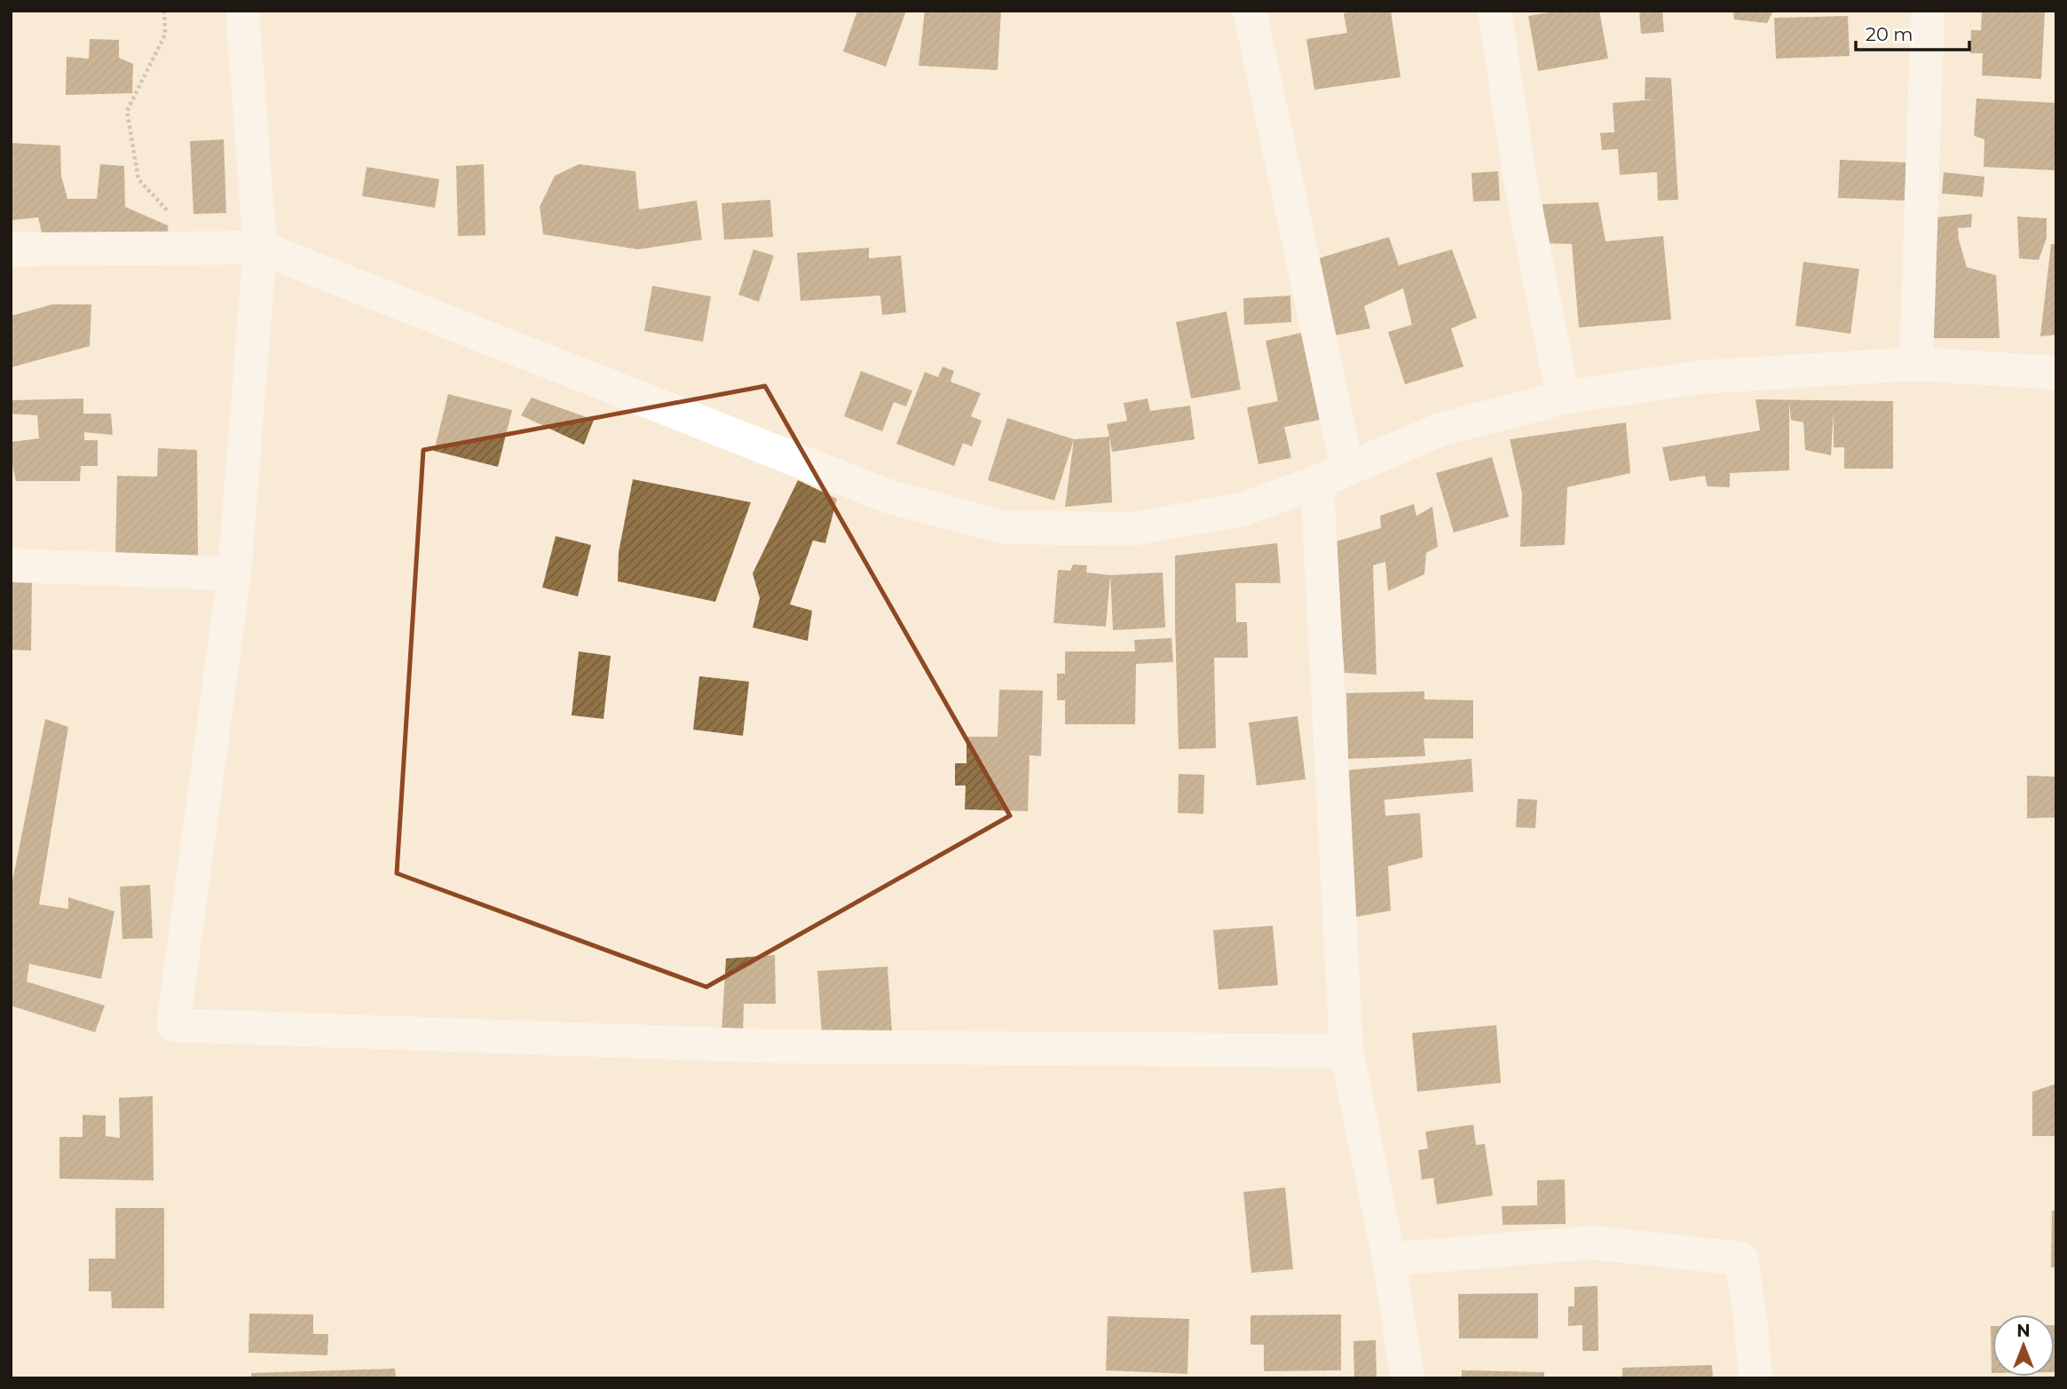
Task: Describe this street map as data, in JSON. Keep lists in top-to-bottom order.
{
  "scale_bar": "20 m",
  "north": "top"
}
